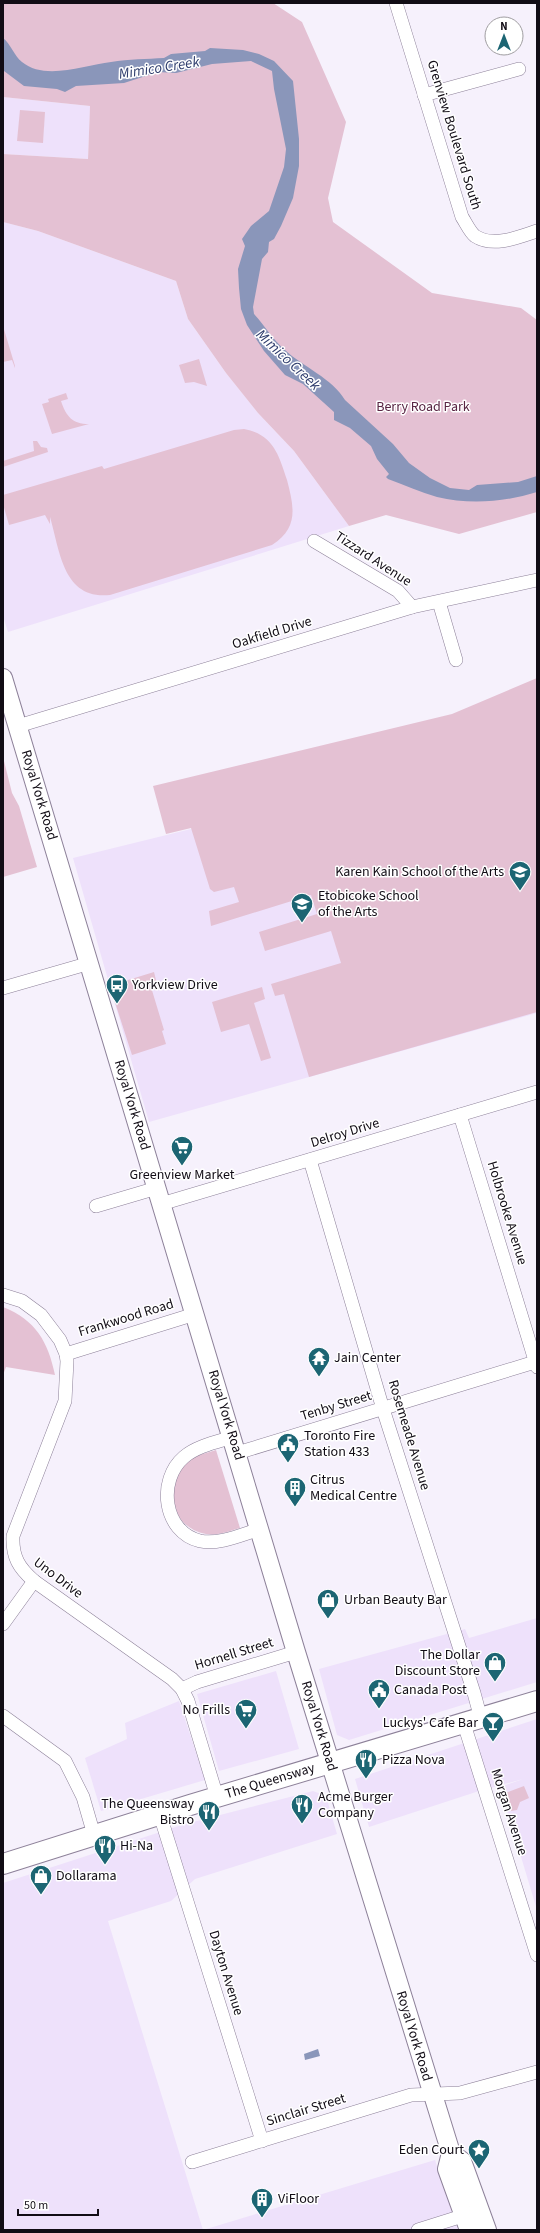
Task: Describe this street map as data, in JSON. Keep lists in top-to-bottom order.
{
  "streets": {
    "main road": ["Royal York Road", "The Queensway"],
    "street": [
      "Grenview Boulevard South",
      "Tizzard Avenue",
      "Oakfield Drive",
      "Delroy Drive",
      "Holbrooke Avenue",
      "Frankwood Road",
      "Tenby Street",
      "Rosemeade Avenue",
      "Uno Drive",
      "Hornell Street",
      "Morgan Avenue",
      "Dayton Avenue",
      "Sinclair Street"
    ]
  },
  "crossings": [
    ["Tizzard Avenue", "Oakfield Drive"],
    ["Oakfield Drive", "Royal York Road"],
    ["Royal York Road", "Delroy Drive"],
    ["Royal York Road", "Frankwood Road"],
    ["Royal York Road", "Tenby Street"],
    ["Royal York Road", "Hornell Street"],
    ["Royal York Road", "The Queensway"],
    ["Royal York Road", "Sinclair Street"],
    ["Delroy Drive", "Holbrooke Avenue"],
    ["Delroy Drive", "Rosemeade Avenue"],
    ["Holbrooke Avenue", "Tenby Street"],
    ["Frankwood Road", "Uno Drive"],
    ["Tenby Street", "Rosemeade Avenue"],
    ["Rosemeade Avenue", "The Queensway"],
    ["Rosemeade Avenue", "Morgan Avenue"],
    ["Uno Drive", "Hornell Street"],
    ["Uno Drive", "The Queensway"],
    ["The Queensway", "Morgan Avenue"],
    ["The Queensway", "Dayton Avenue"],
    ["Dayton Avenue", "Sinclair Street"]
  ],
  "water": ["Mimico Creek"],
  "parks": ["Berry Road Park"],
  "places": {
    "school or university": ["Karen Kain School of the Arts", "Etobicoke School of the Arts"],
    "bus stop": ["Yorkview Drive"],
    "supermarket": ["Greenview Market", "No Frills"],
    "temple": ["Jain Center"],
    "public building": ["Toronto Fire Station 433", "Canada Post"],
    "building": ["Citrus Medical Centre", "ViFloor"],
    "shop": ["Urban Beauty Bar", "The Dollar Discount Store", "Dollarama"],
    "bar": ["Luckys' Cafe Bar"],
    "restaurant": [
      "Pizza Nova",
      "Acme Burger Company",
      "The Queensway Bistro",
      "Hi-Na"
    ],
    "place": ["Eden Court"]
  },
  "scale_bar": "50 m",
  "north": "top"
}
